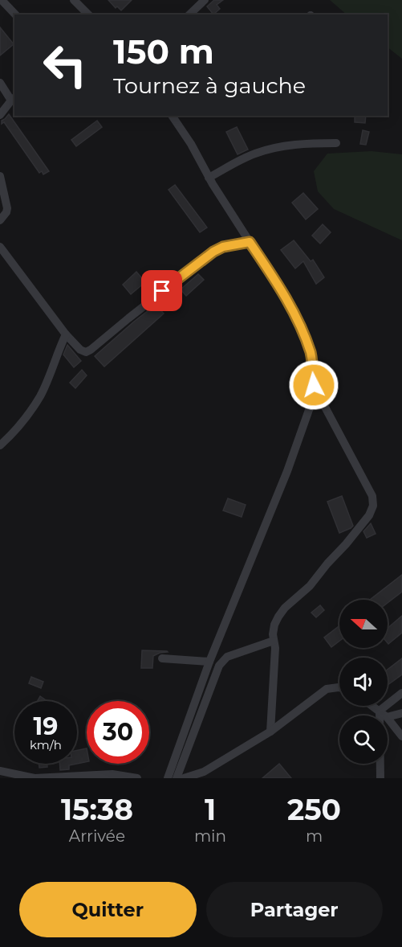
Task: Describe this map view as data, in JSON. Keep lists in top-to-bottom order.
{
  "north": "left",
  "page": {
    "turn": ["150 m", "Tournez à gauche"],
    "speed": "19 km/h",
    "limit": "30",
    "eta": [
      "15:38",
      "Arrivée",
      "1",
      "min",
      "250",
      "m"
    ],
    "buttons": ["Quitter", "Partager"]
  }
}
